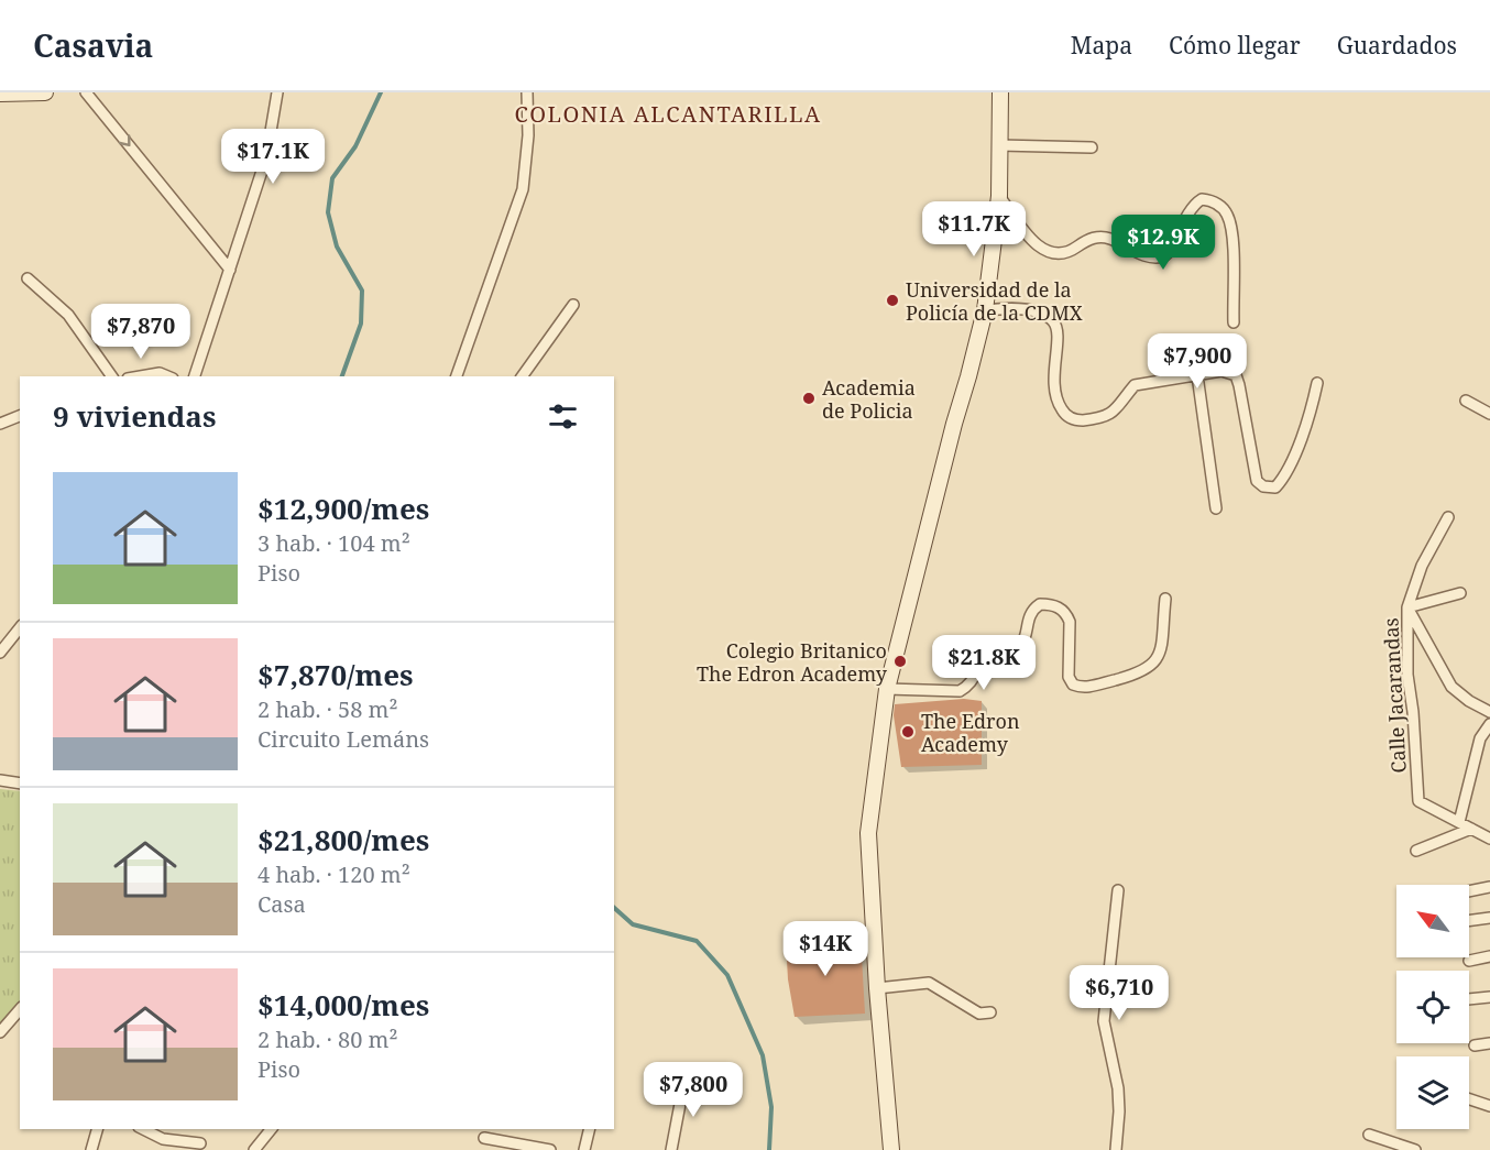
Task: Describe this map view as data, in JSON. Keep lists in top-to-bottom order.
{
  "streets": {
    "street": ["Calle Jacarandas"]
  },
  "districts": ["COLONIA ALCANTARILLA"],
  "places": [
    "Universidad de la Policía de la CDMX",
    "Academia de Policia",
    "Colegio Britanico The Edron Academy",
    "The Edron Academy"
  ],
  "north": "top left",
  "page": {
    "header": "Casavia",
    "nav": ["Mapa", "Cómo llegar", "Guardados"],
    "price": [
      "$17.1K",
      "$11.7K",
      "$12.9K",
      "$7,870",
      "$7,900",
      "$21.8K",
      "$14K",
      "$6,710",
      "$7,800"
    ],
    "heading": "9 viviendas",
    "list": [
      {
        "name": "$12,900/mes",
        "note": "3 hab. · 104 m² · Piso"
      },
      {
        "name": "$7,870/mes",
        "note": "2 hab. · 58 m² · Circuito Lemáns"
      },
      {
        "name": "$21,800/mes",
        "note": "4 hab. · 120 m² · Casa"
      },
      {
        "name": "$14,000/mes",
        "note": "2 hab. · 80 m² · Piso"
      }
    ]
  }
}
